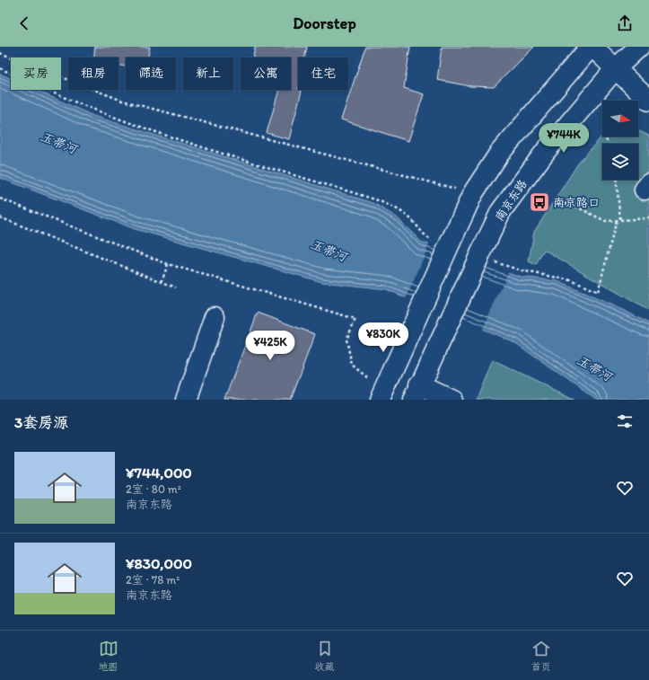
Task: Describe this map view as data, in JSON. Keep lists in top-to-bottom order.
{
  "streets": {
    "main road": ["南京东路"]
  },
  "water": ["玉带河"],
  "places": {
    "bus stop": ["南京路口"]
  },
  "north": "right",
  "page": {
    "header": "Doorstep",
    "chip": [
      "买房",
      "租房",
      "筛选",
      "新上",
      "公寓",
      "住宅"
    ],
    "price": ["¥744K", "¥830K", "¥425K"],
    "heading": "3套房源",
    "list": [
      {
        "name": "¥744,000",
        "note": "2室 · 80 m² · 南京东路"
      },
      {
        "name": "¥830,000",
        "note": "2室 · 78 m² · 南京东路"
      }
    ],
    "tabs": ["地图", "收藏", "首页"]
  }
}
